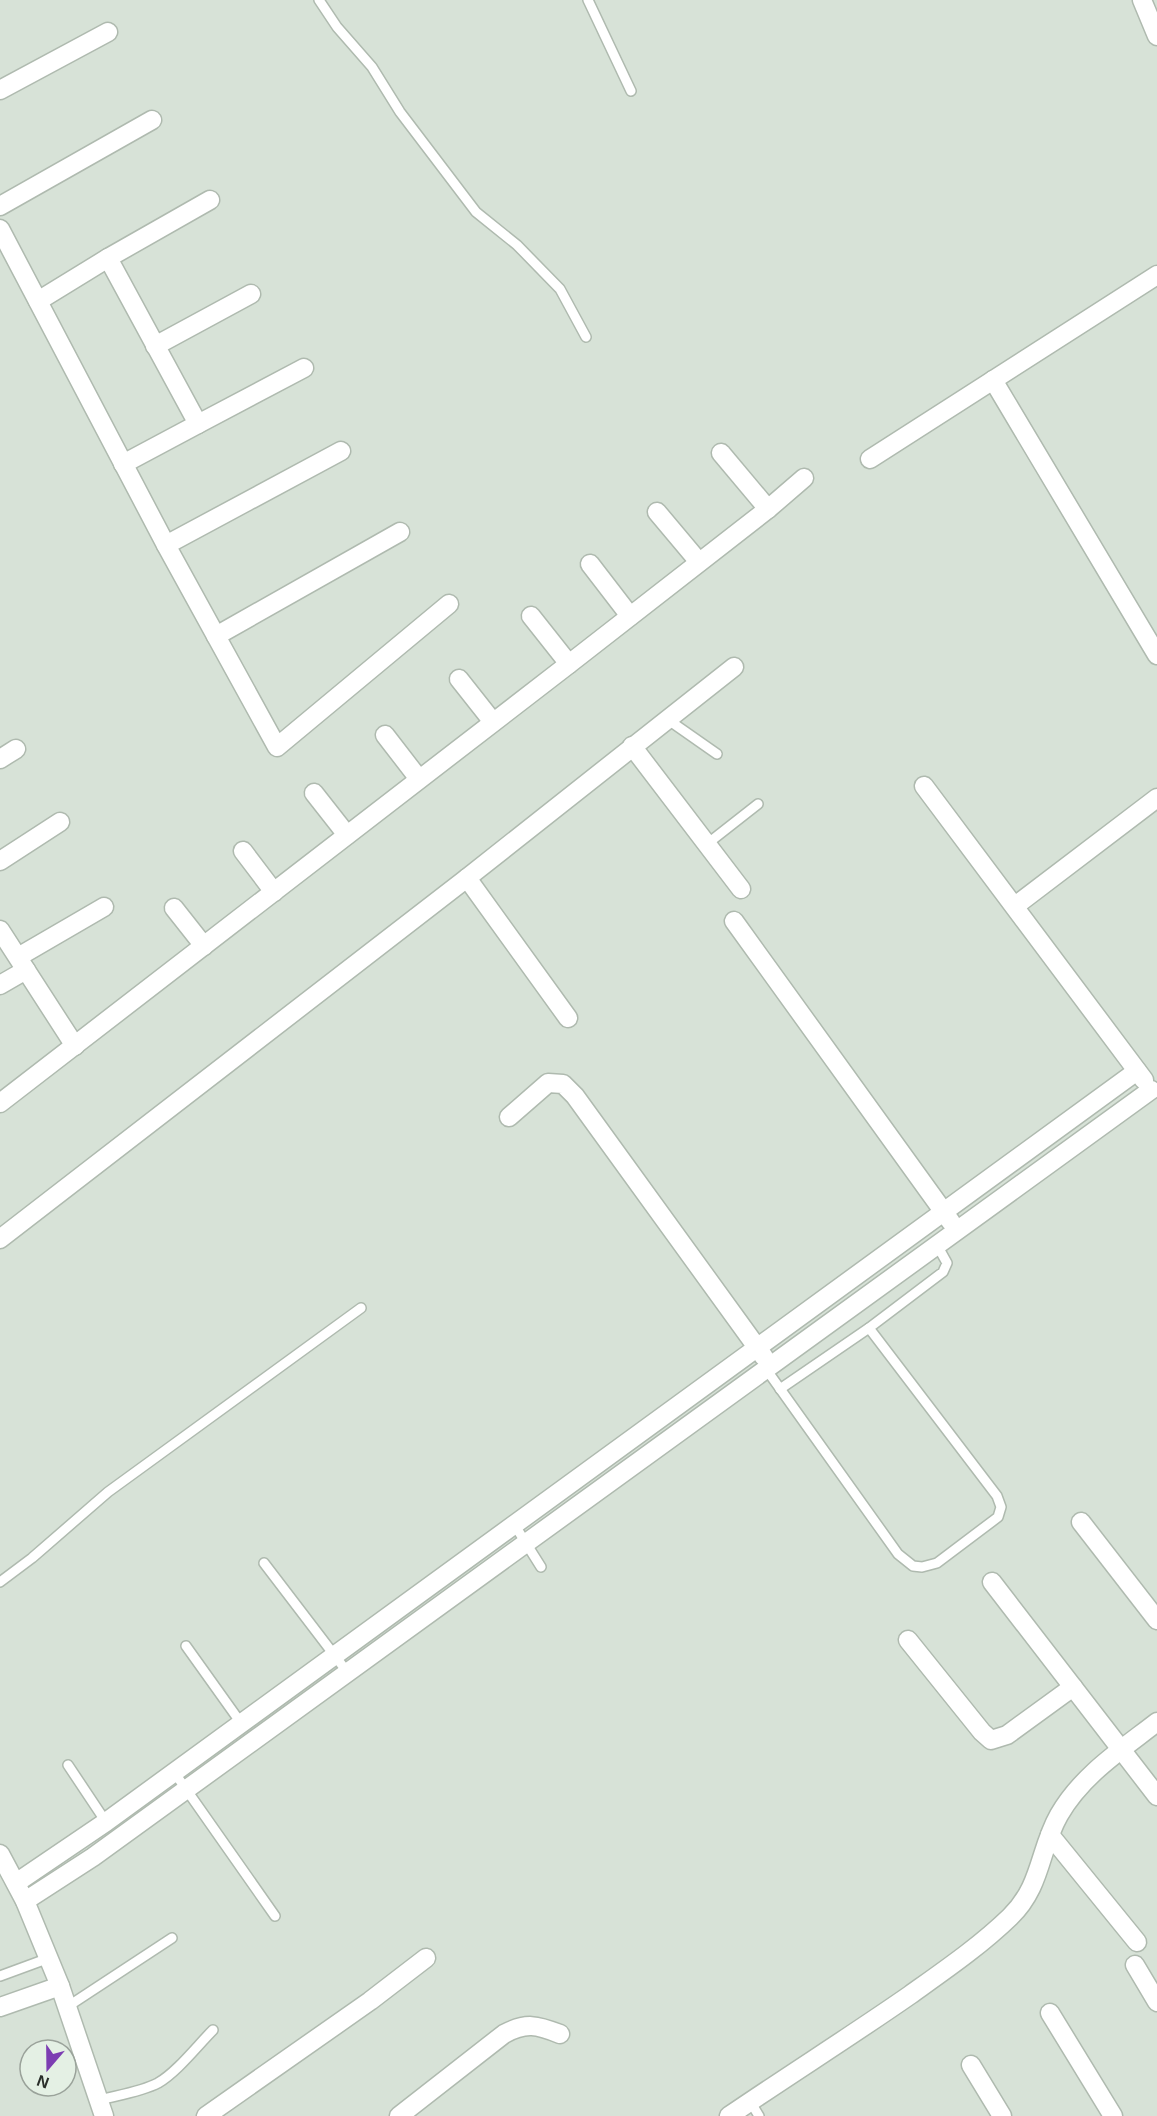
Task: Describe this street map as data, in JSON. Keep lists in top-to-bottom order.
{
  "north": "bottom"
}
